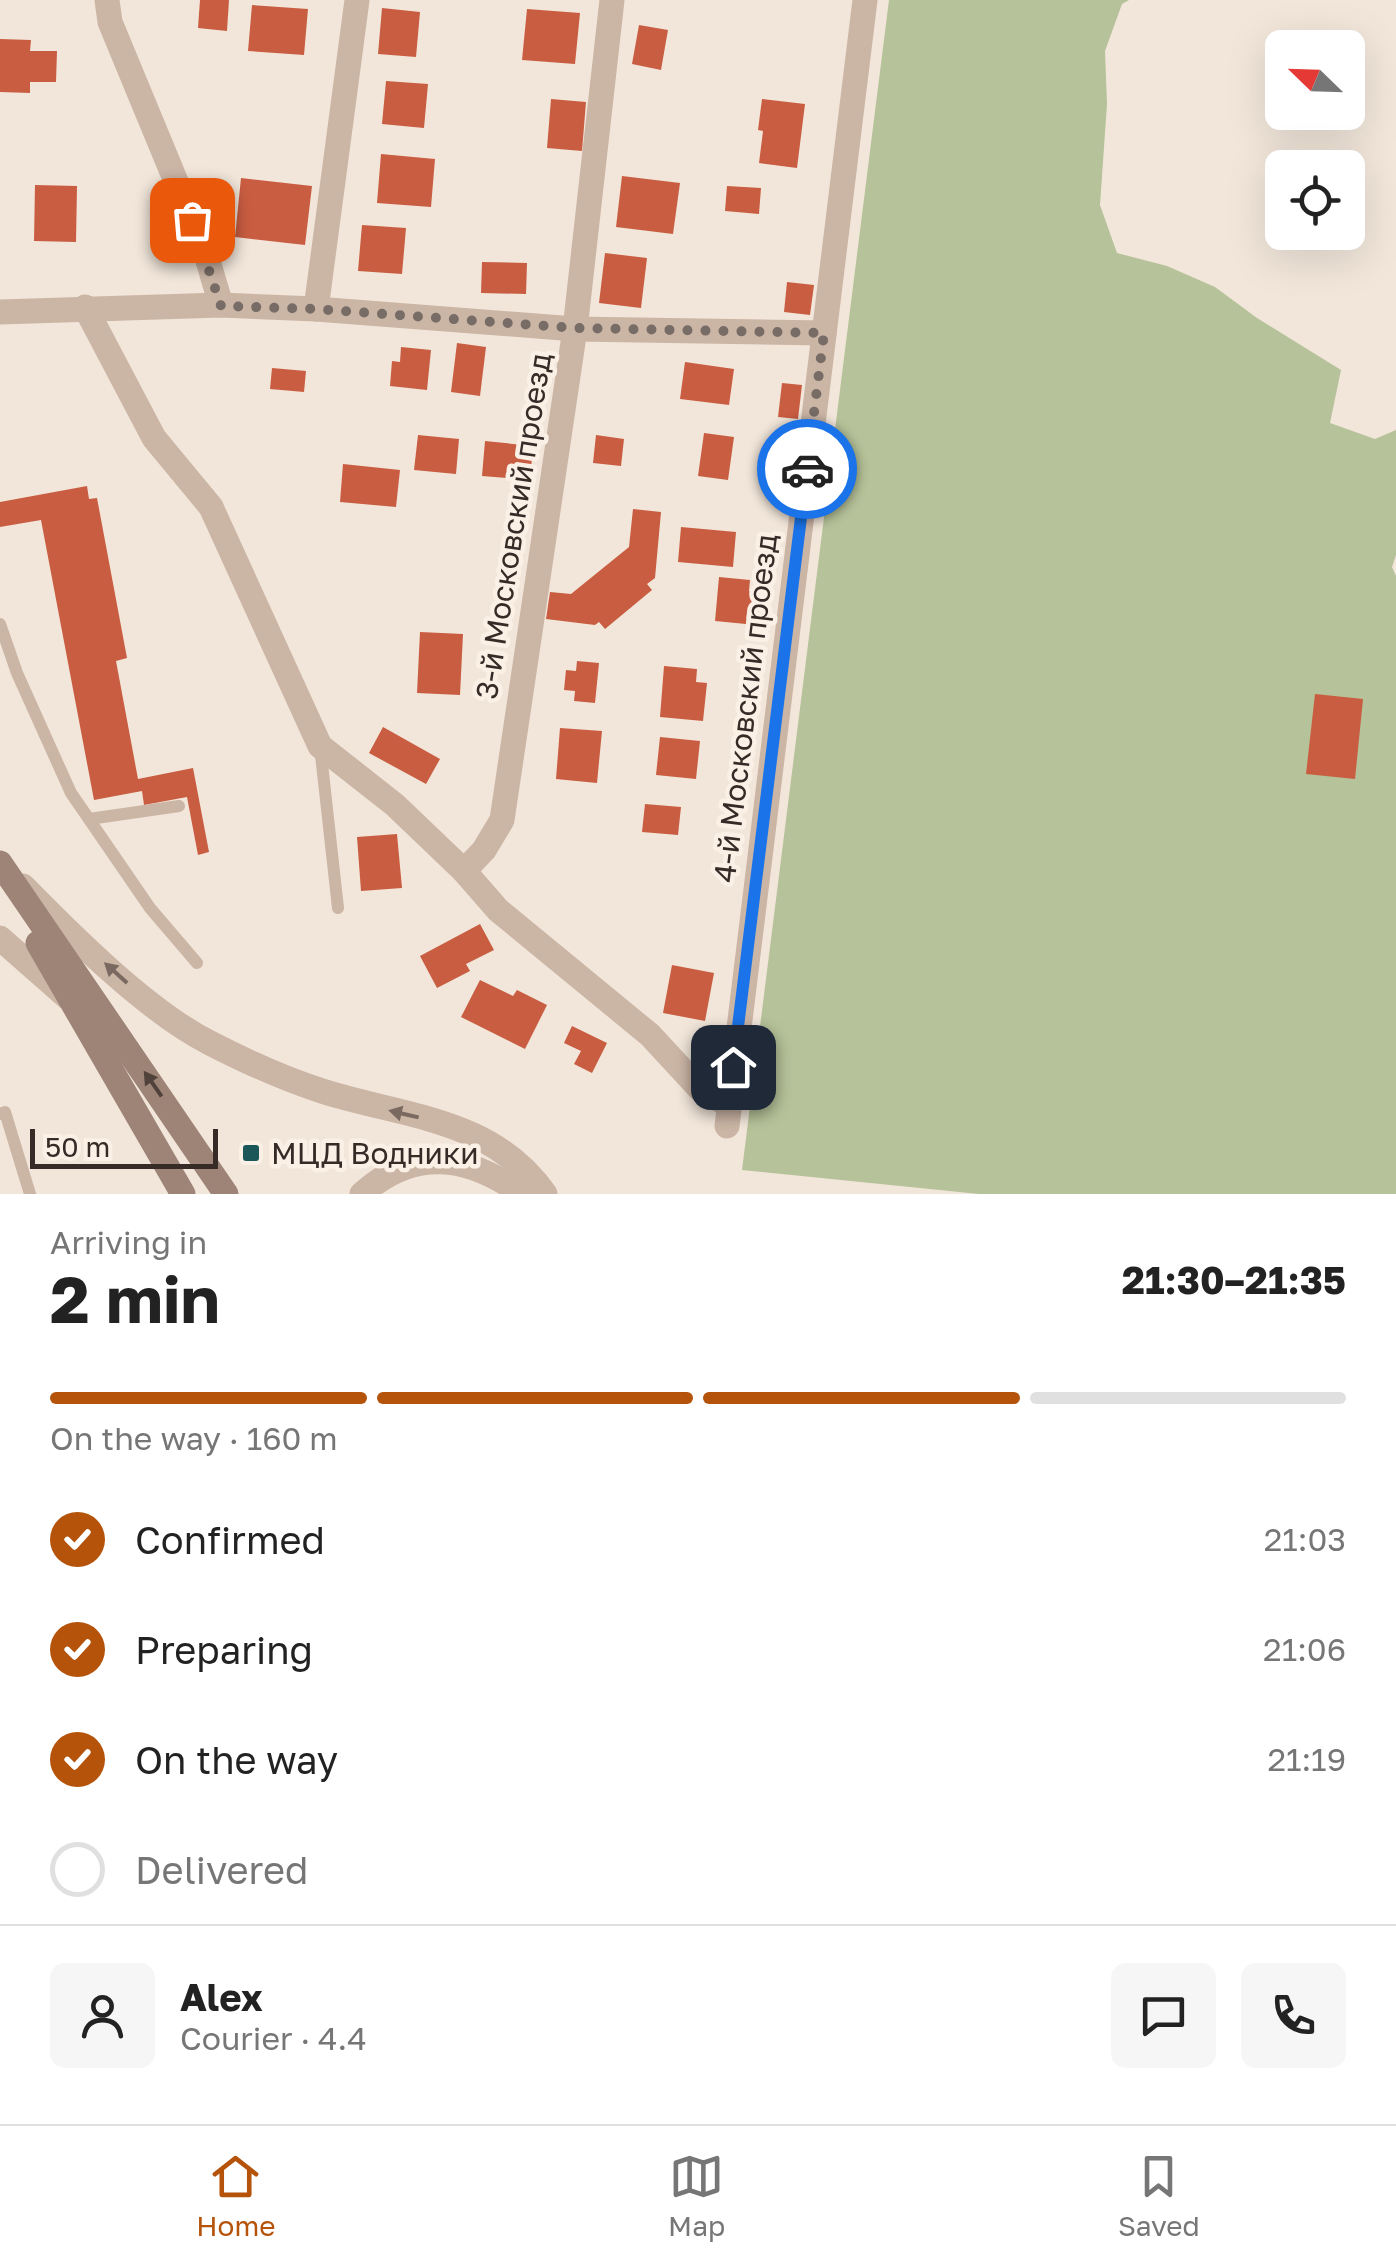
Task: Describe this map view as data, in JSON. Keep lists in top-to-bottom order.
{
  "streets": {
    "street": ["3-й Московский проезд", "4-й Московский проезд"]
  },
  "crossings": [
    ["3-й Московский проезд", "4-й Московский проезд"]
  ],
  "places": {
    "transit": ["МЦД Водники"]
  },
  "scale_bar": "50 m",
  "north": "top left",
  "page": {
    "scale": "50 m",
    "heading": ["2 min", "Arriving in", "21:30–21:35"],
    "panel": ["Alex", "Courier · 4.4"],
    "bar": "On the way · 160 m",
    "list": [
      ["Confirmed", "21:03"],
      ["Preparing", "21:06"],
      ["On the way", "21:19"],
      "Delivered"
    ],
    "tabs": ["Home", "Map", "Saved"]
  }
}
